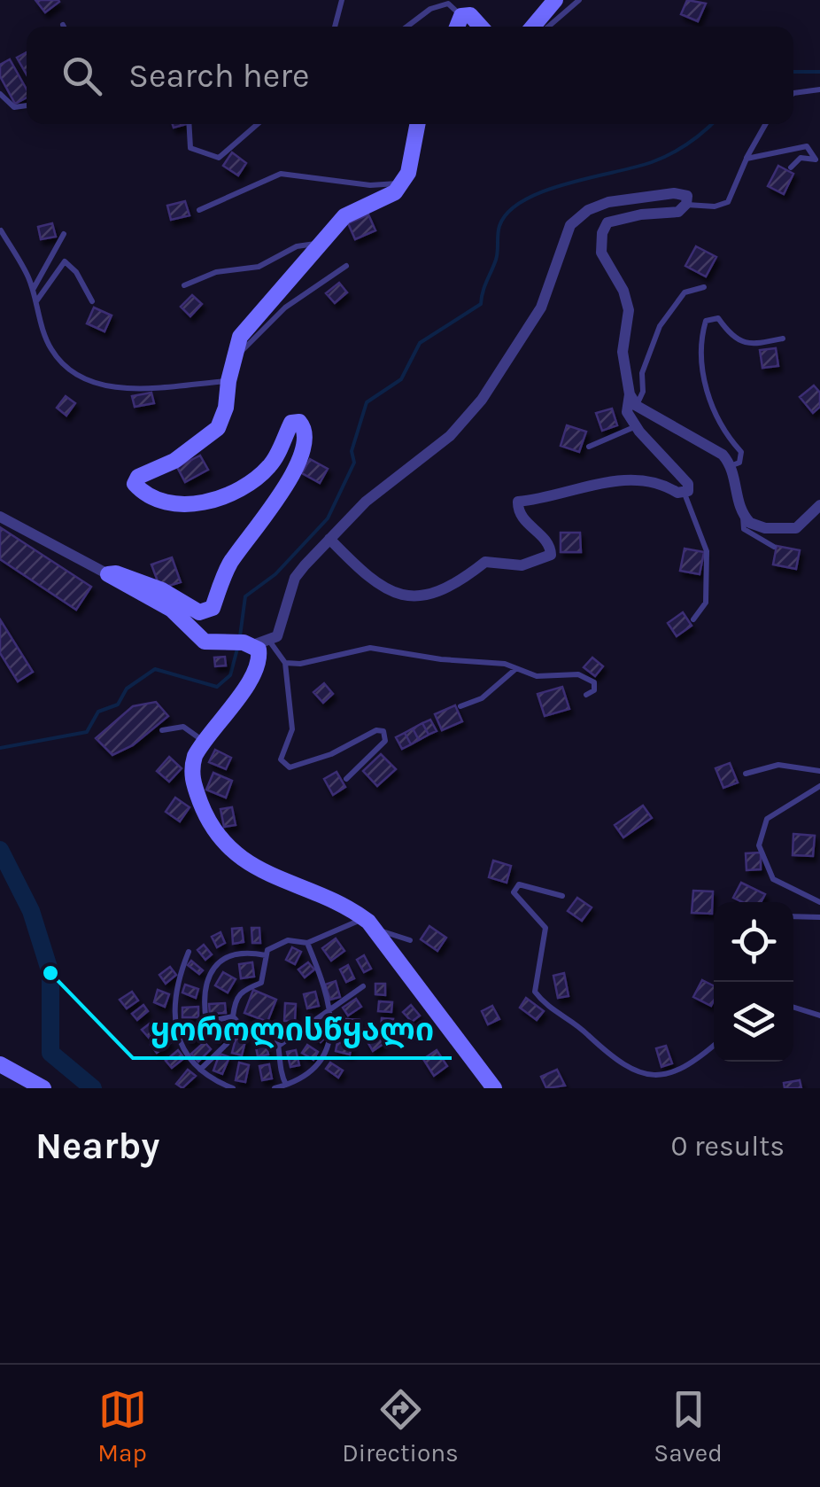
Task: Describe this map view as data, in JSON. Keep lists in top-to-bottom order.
{
  "places": ["ყოროლისწყალი"],
  "page": {
    "search": "Search here",
    "heading": ["Nearby", "0 results"],
    "nav": ["Map", "Directions", "Saved"]
  }
}
